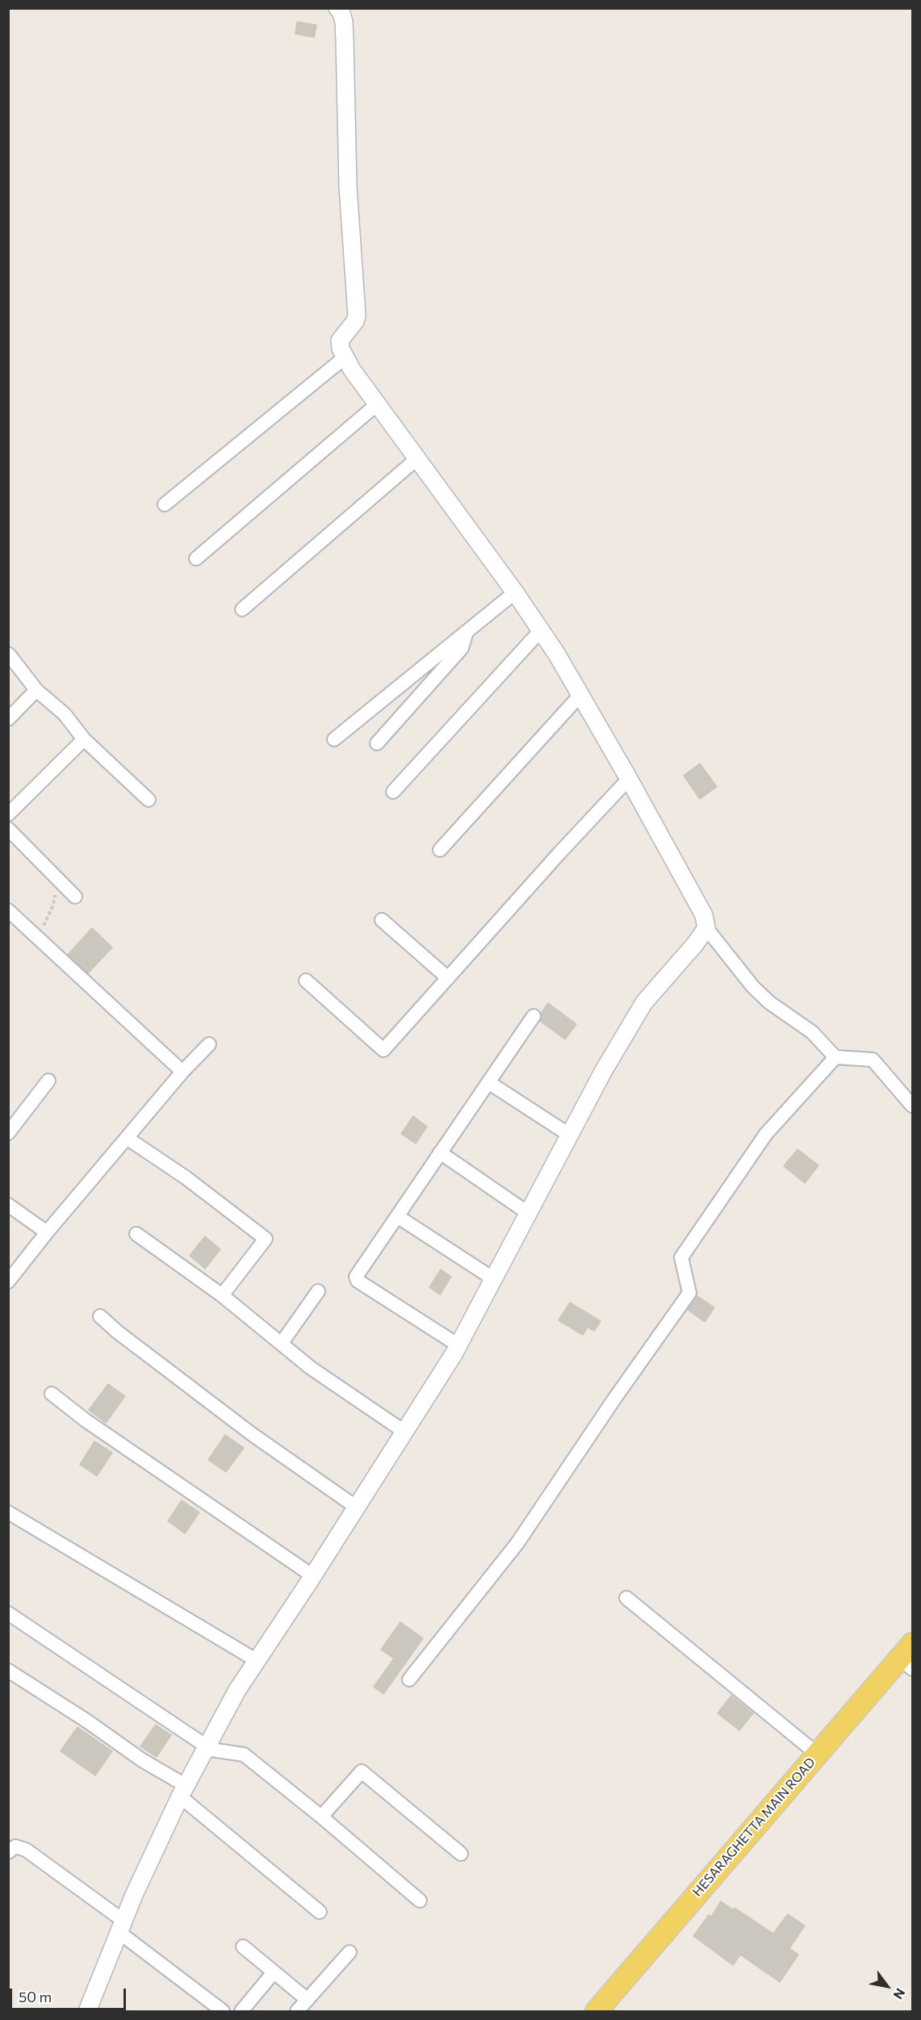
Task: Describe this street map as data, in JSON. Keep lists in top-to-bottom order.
{
  "streets": {
    "main road": ["HESARAGHETTA MAIN ROAD"]
  },
  "scale_bar": "50 m",
  "north": "bottom right"
}
